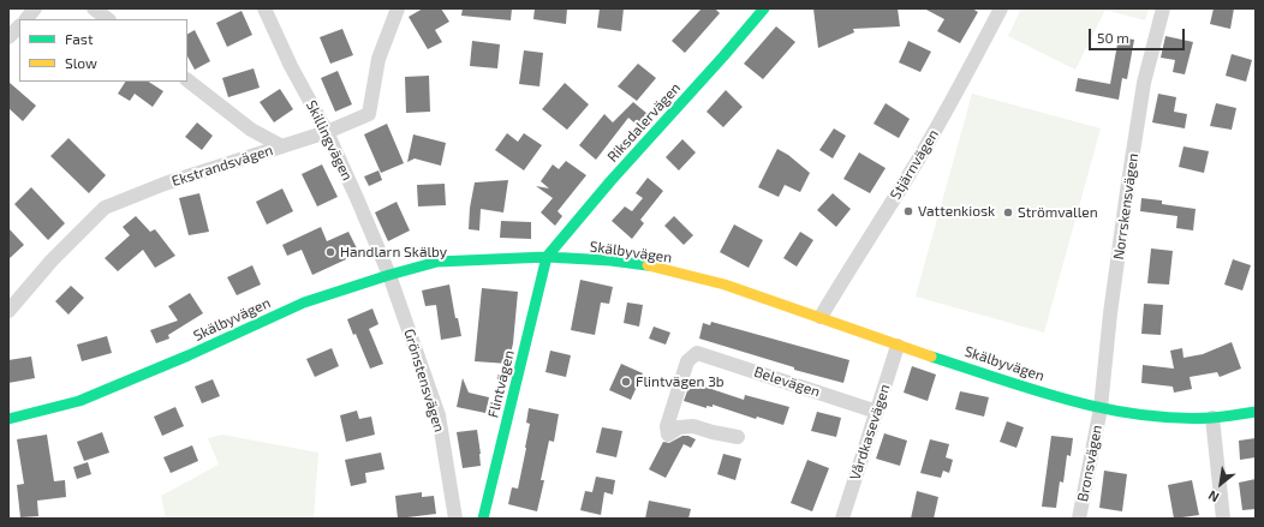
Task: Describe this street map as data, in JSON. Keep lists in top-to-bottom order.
{
  "streets": {
    "street": [
      "Riksdalervägen",
      "Skillingvägen",
      "Stjärnvägen",
      "Ekstrandsvägen",
      "Norrskensvägen",
      "Skälbyvägen",
      "Grönstensvägen",
      "Belevägen",
      "Flintvägen",
      "Vårdkasevägen",
      "Bronsvägen"
    ]
  },
  "crossings": [
    ["Riksdalervägen", "Skälbyvägen"],
    ["Riksdalervägen", "Flintvägen"],
    ["Skillingvägen", "Ekstrandsvägen"],
    ["Skillingvägen", "Skälbyvägen"],
    ["Skillingvägen", "Grönstensvägen"],
    ["Stjärnvägen", "Skälbyvägen"],
    ["Norrskensvägen", "Skälbyvägen"],
    ["Norrskensvägen", "Bronsvägen"],
    ["Skälbyvägen", "Grönstensvägen"],
    ["Skälbyvägen", "Flintvägen"],
    ["Skälbyvägen", "Vårdkasevägen"],
    ["Skälbyvägen", "Bronsvägen"],
    ["Belevägen", "Vårdkasevägen"]
  ],
  "places": [
    "Vattenkiosk",
    "Strömvallen",
    "Handlarn Skälby",
    "Flintvägen 3b"
  ],
  "legend": ["Fast", "Slow"],
  "scale_bar": "50 m",
  "north": "bottom left"
}
